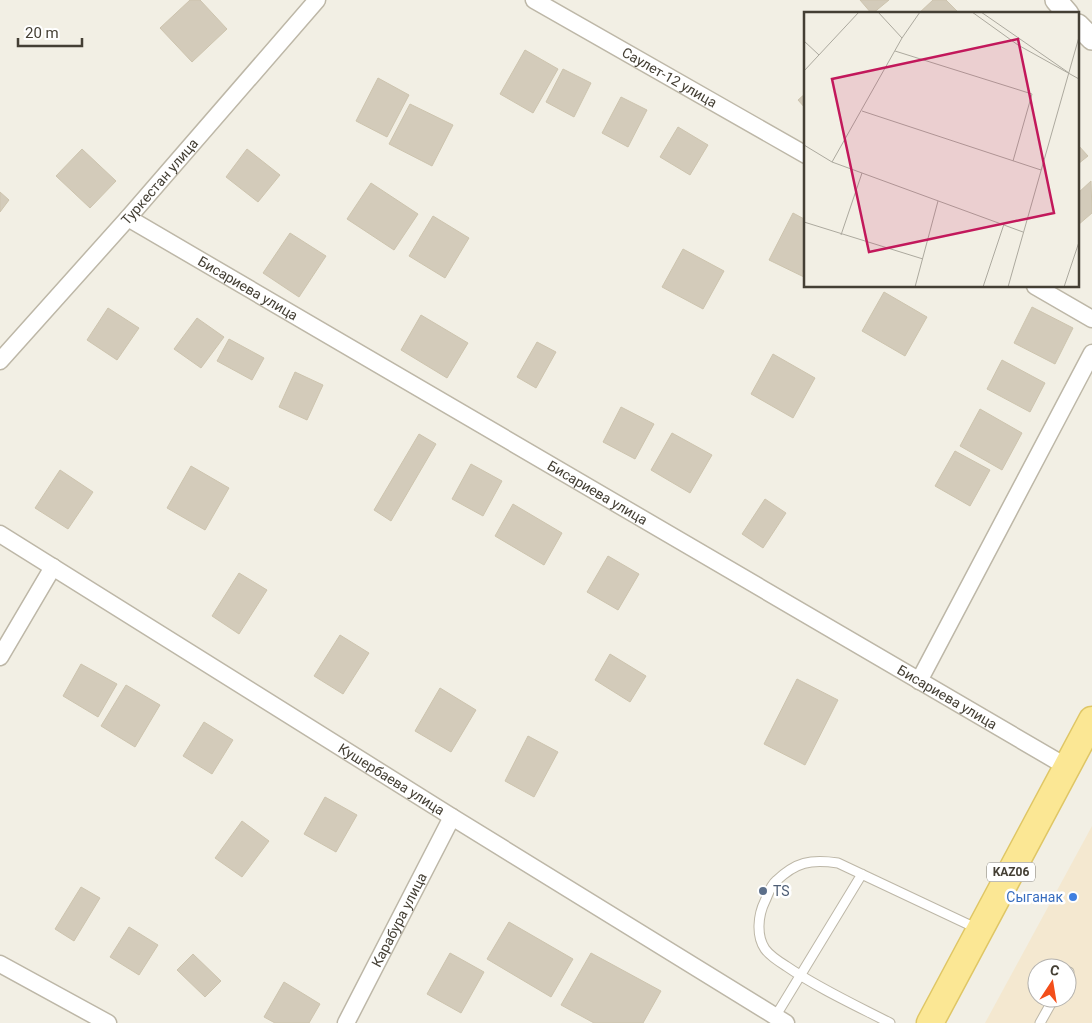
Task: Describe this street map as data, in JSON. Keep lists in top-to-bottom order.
{
  "streets": {
    "main road": ["KAZ06"],
    "street": [
      "Саулет-12 улица",
      "Туркестан улица",
      "Бисариева улица",
      "Кушербаева улица",
      "Карабура улица"
    ]
  },
  "crossings": [
    ["Туркестан улица", "Бисариева улица"],
    ["Бисариева улица", "KAZ06"],
    ["Кушербаева улица", "Карабура улица"]
  ],
  "places": ["TS", "Сыганак"],
  "scale_bar": "20 m",
  "north": "top"
}
